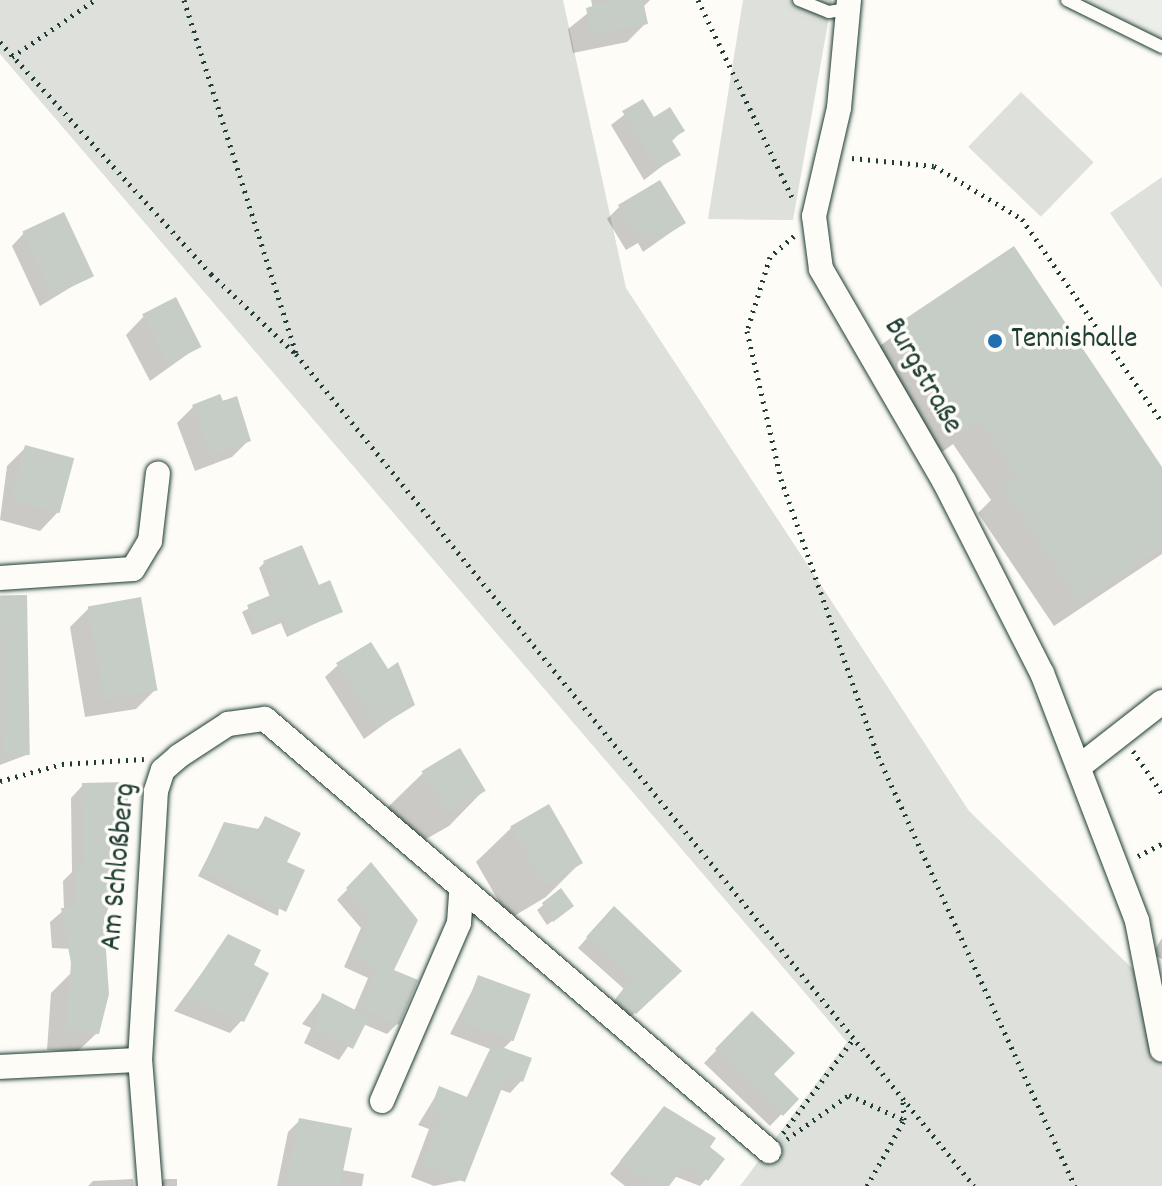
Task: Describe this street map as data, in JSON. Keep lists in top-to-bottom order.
{
  "streets": {
    "street": ["Burgstraße", "Am Schloßberg"]
  },
  "places": ["Tennishalle"]
}
